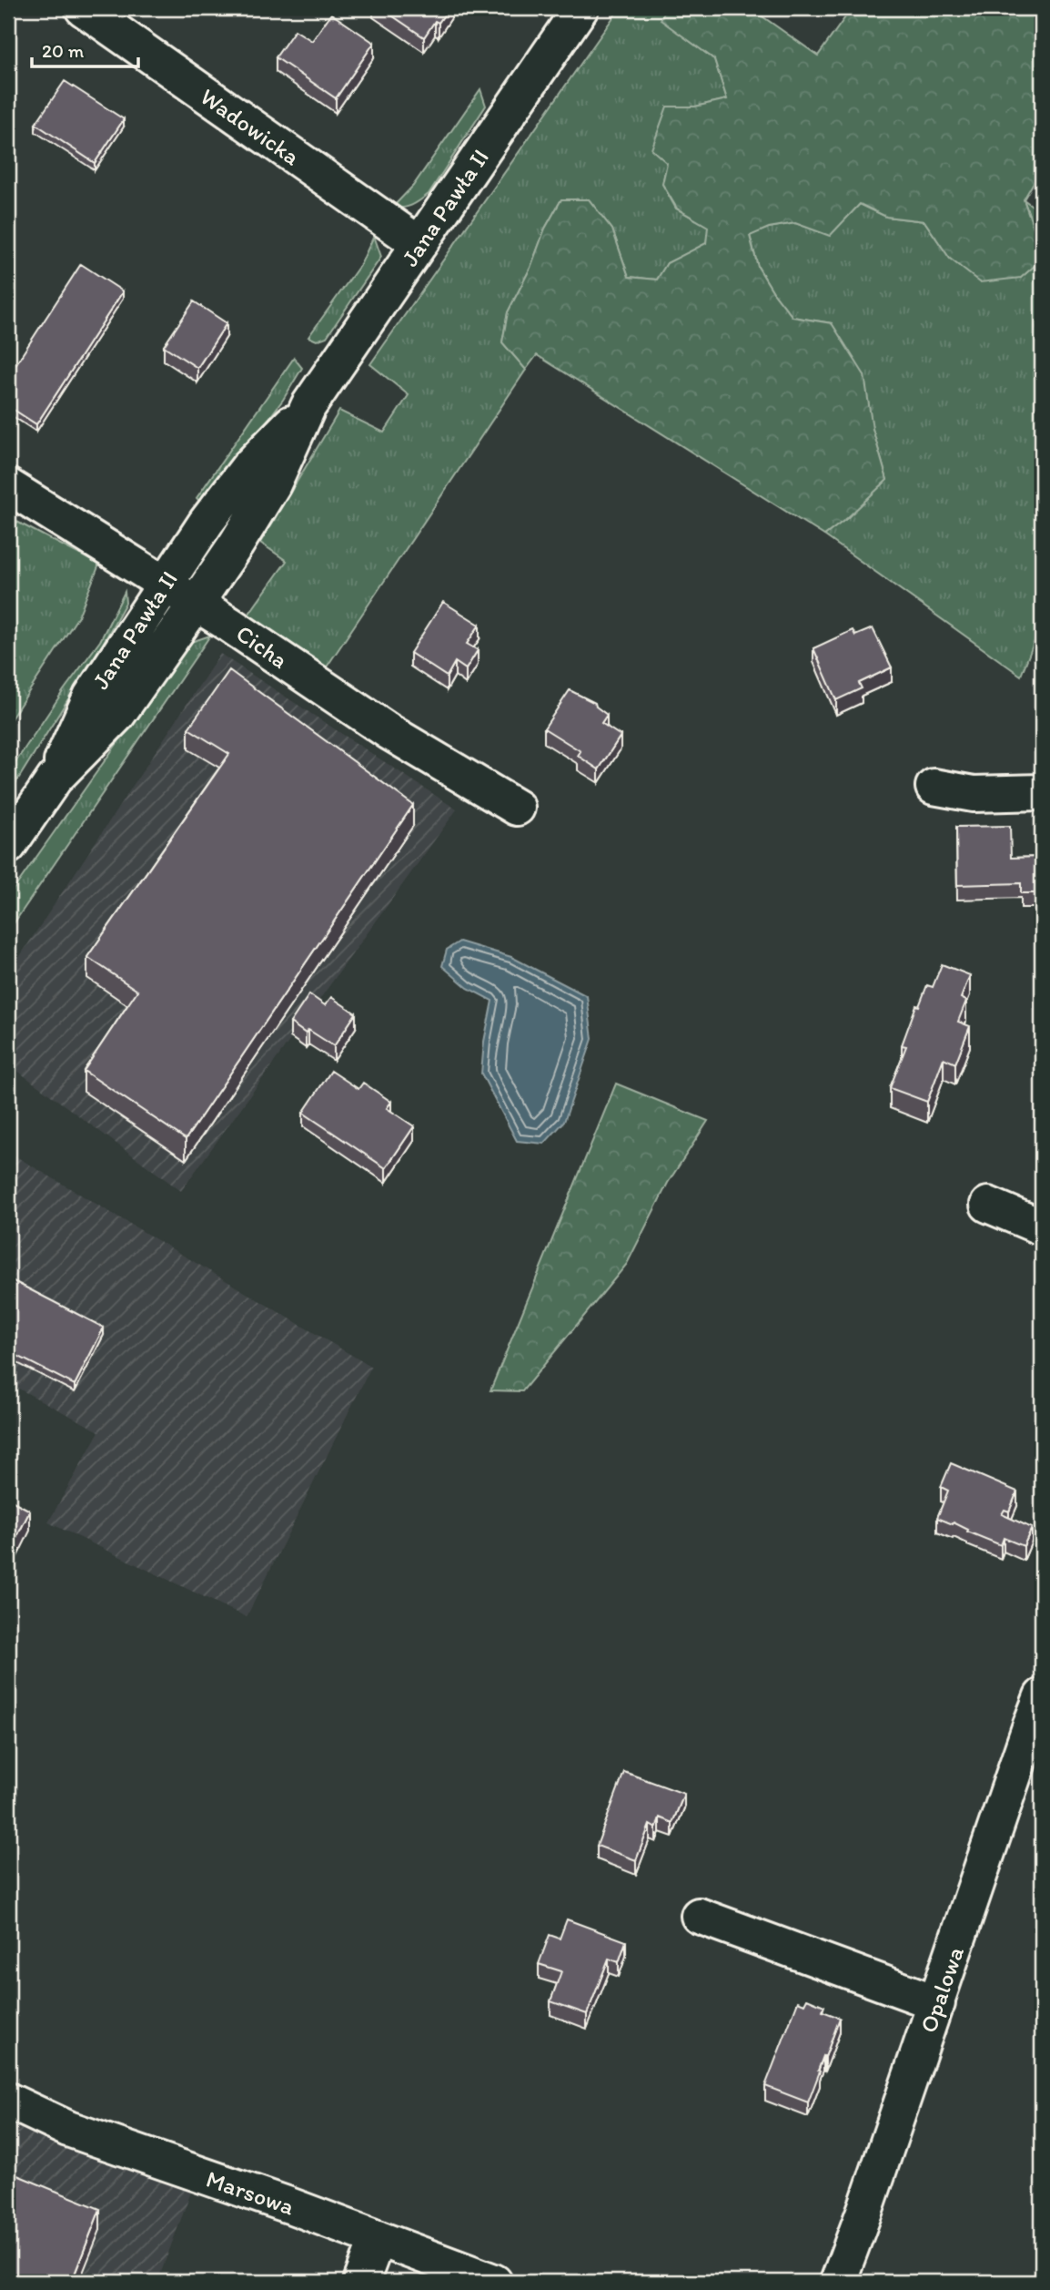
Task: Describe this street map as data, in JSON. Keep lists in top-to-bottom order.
{
  "streets": {
    "street": [
      "Wadowicka",
      "Jana Pawła II",
      "Cicha",
      "Opalowa",
      "Marsowa"
    ]
  },
  "crossings": [
    ["Wadowicka", "Jana Pawła II"],
    ["Jana Pawła II", "Cicha"]
  ],
  "scale_bar": "20 m"
}
